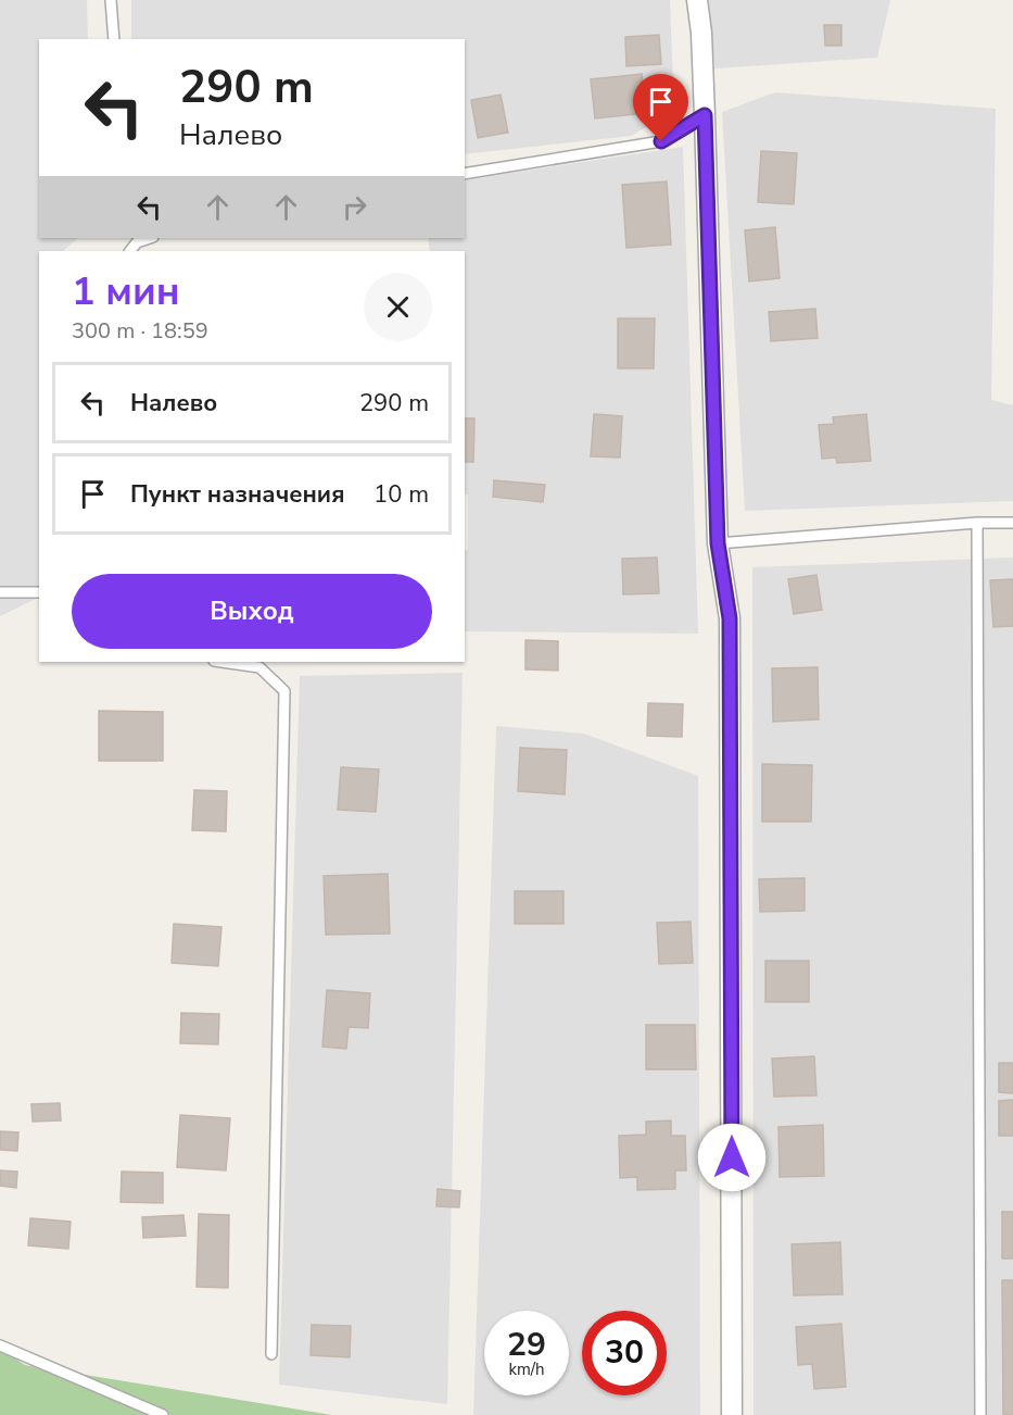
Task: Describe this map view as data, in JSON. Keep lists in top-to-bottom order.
{
  "page": {
    "turn": ["290 m", "Налево"],
    "heading": ["1 мин", "300 m · 18:59"],
    "list": [
      {
        "name": "Налево",
        "value": "290 m"
      },
      {
        "name": "Пункт назначения",
        "value": "10 m"
      }
    ],
    "buttons": "Выход",
    "speed": "29 km/h",
    "limit": "30"
  }
}
